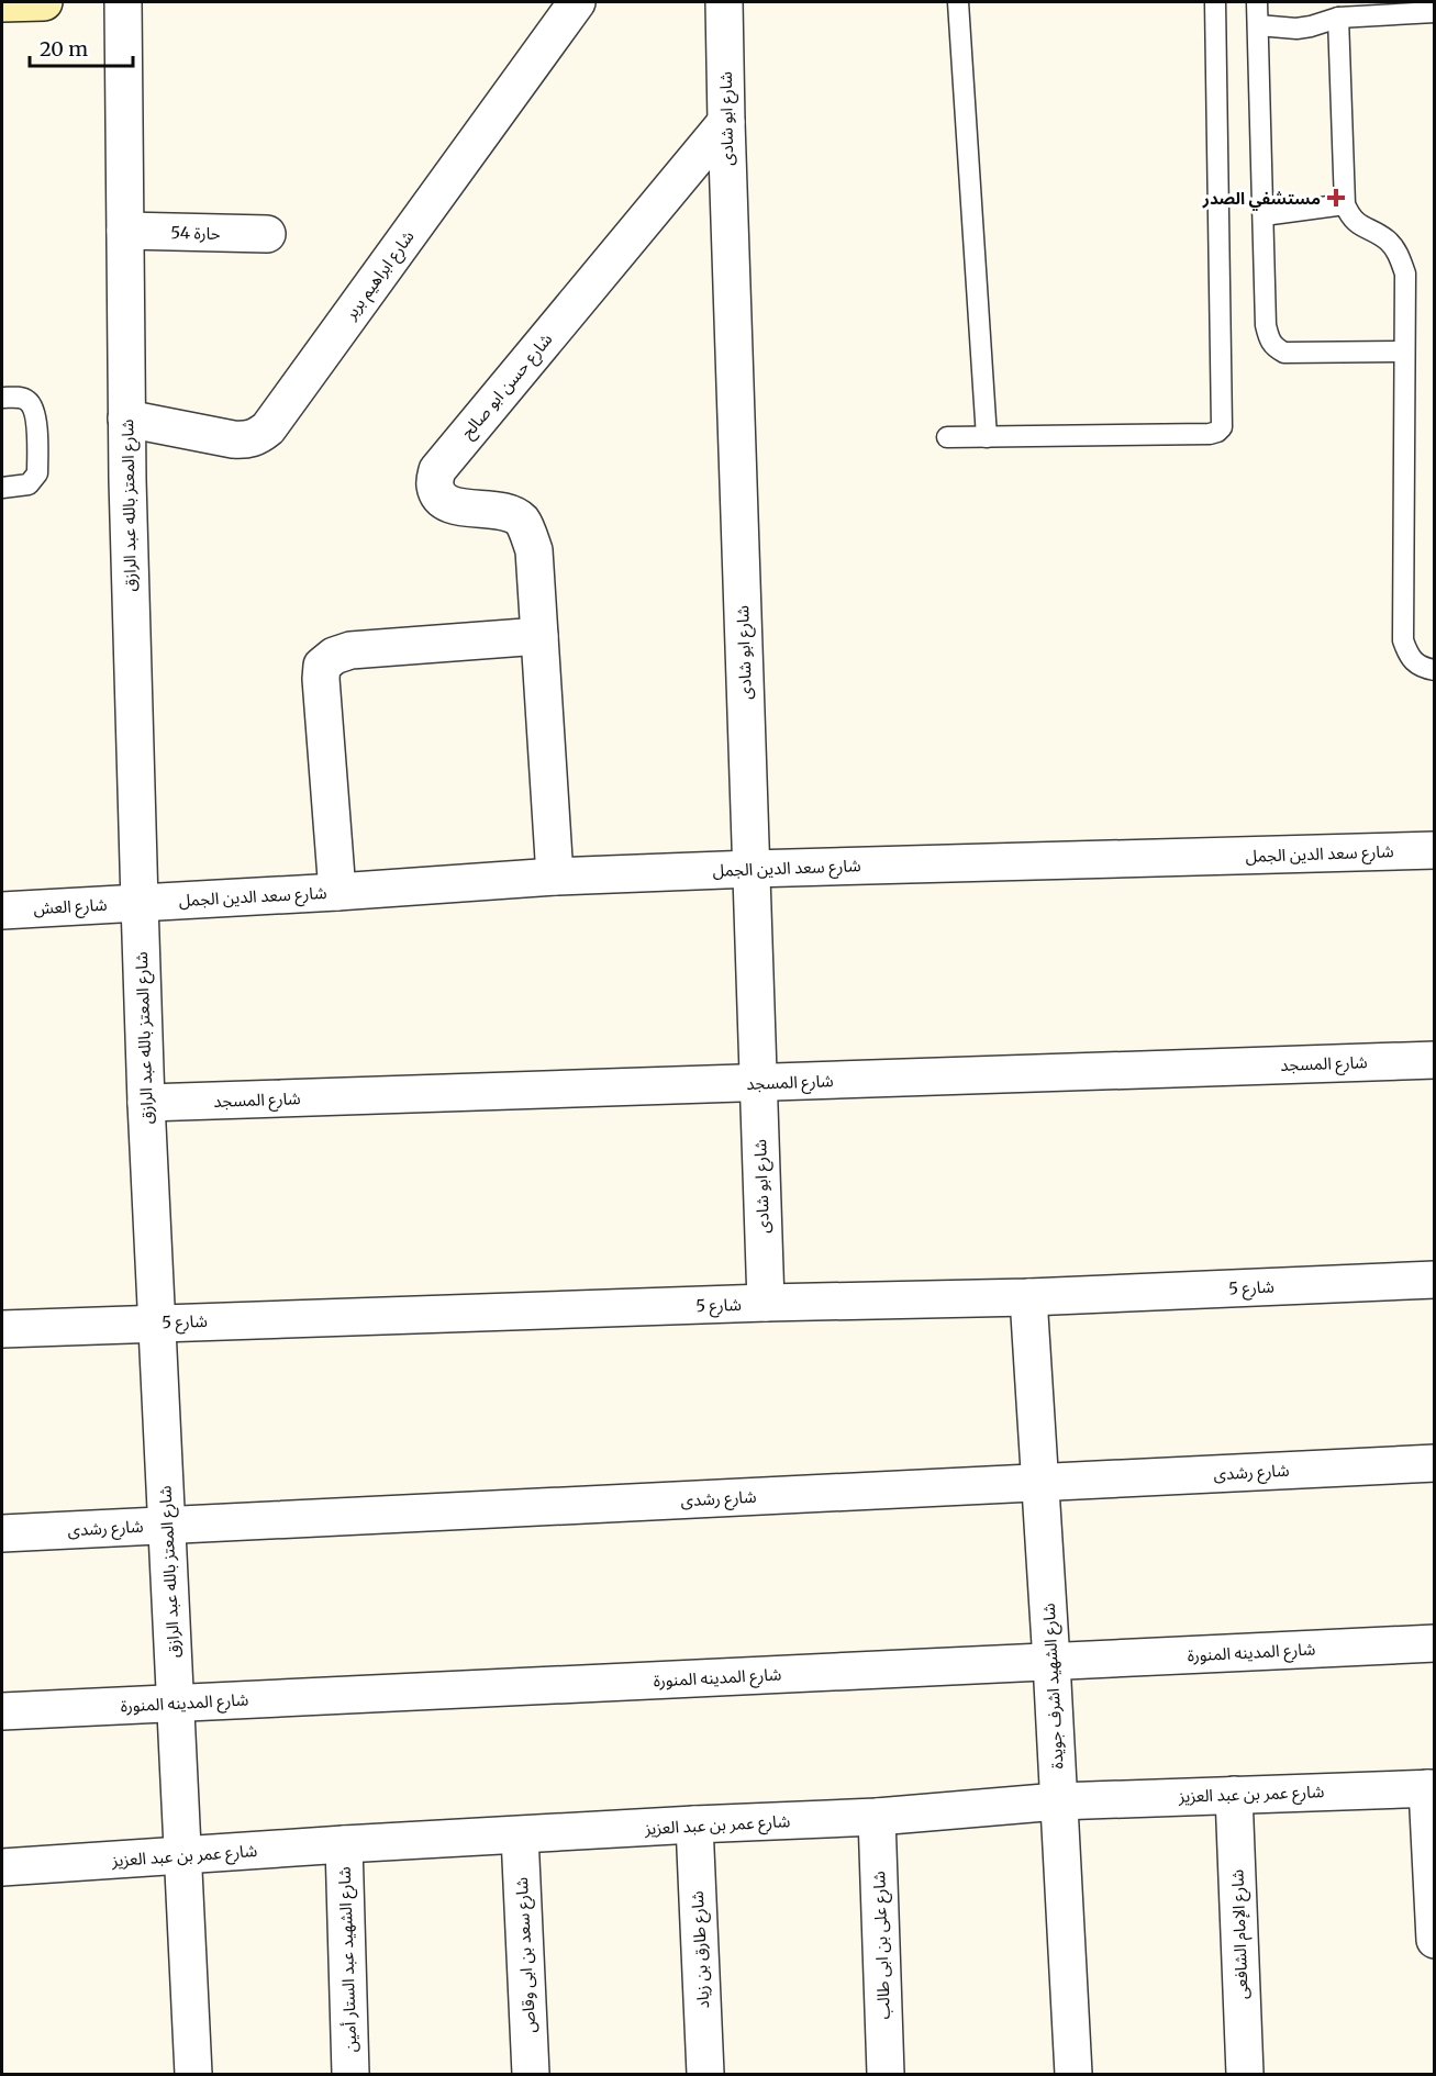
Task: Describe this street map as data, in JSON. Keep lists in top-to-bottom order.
{
  "streets": {
    "street": [
      "شارع ابو شادى",
      "حارة 54",
      "شارع ابراهيم بربر",
      "شارع حسن ابو صالح",
      "شارع المعتز بالله عبد الرازق",
      "شارع سعد الدين الجمل",
      "شارع العش",
      "شارع المسجد",
      "شارع 5",
      "شارع رشدى",
      "شارع المدينه المنورة",
      "شارع الشهيد اشرف جويدة",
      "شارع عمر بن عبد العزيز",
      "شارع الإمام الشافعى",
      "شارع على بن ابى طالب",
      "شارع طارق بن زياد",
      "شارع سعد بن ابى وقاص",
      "شارع الشهيد عبد الستار أمين"
    ]
  },
  "crossings": [
    ["شارع ابو شادى", "شارع حسن ابو صالح"],
    ["شارع ابو شادى", "شارع سعد الدين الجمل"],
    ["شارع ابو شادى", "شارع المسجد"],
    ["شارع ابو شادى", "شارع 5"],
    ["حارة 54", "شارع المعتز بالله عبد الرازق"],
    ["شارع ابراهيم بربر", "شارع المعتز بالله عبد الرازق"],
    ["شارع حسن ابو صالح", "شارع سعد الدين الجمل"],
    ["شارع المعتز بالله عبد الرازق", "شارع سعد الدين الجمل"],
    ["شارع المعتز بالله عبد الرازق", "شارع العش"],
    ["شارع المعتز بالله عبد الرازق", "شارع المسجد"],
    ["شارع المعتز بالله عبد الرازق", "شارع 5"],
    ["شارع المعتز بالله عبد الرازق", "شارع رشدى"],
    ["شارع المعتز بالله عبد الرازق", "شارع المدينه المنورة"],
    ["شارع المعتز بالله عبد الرازق", "شارع عمر بن عبد العزيز"],
    ["شارع سعد الدين الجمل", "شارع العش"],
    ["شارع 5", "شارع الشهيد اشرف جويدة"],
    ["شارع رشدى", "شارع الشهيد اشرف جويدة"],
    ["شارع المدينه المنورة", "شارع الشهيد اشرف جويدة"],
    ["شارع الشهيد اشرف جويدة", "شارع عمر بن عبد العزيز"],
    ["شارع عمر بن عبد العزيز", "شارع الإمام الشافعى"],
    ["شارع عمر بن عبد العزيز", "شارع على بن ابى طالب"],
    ["شارع عمر بن عبد العزيز", "شارع طارق بن زياد"],
    ["شارع عمر بن عبد العزيز", "شارع سعد بن ابى وقاص"],
    ["شارع عمر بن عبد العزيز", "شارع الشهيد عبد الستار أمين"]
  ],
  "places": {
    "health": ["مستشفي الصدر"]
  },
  "scale_bar": "20 m"
}
